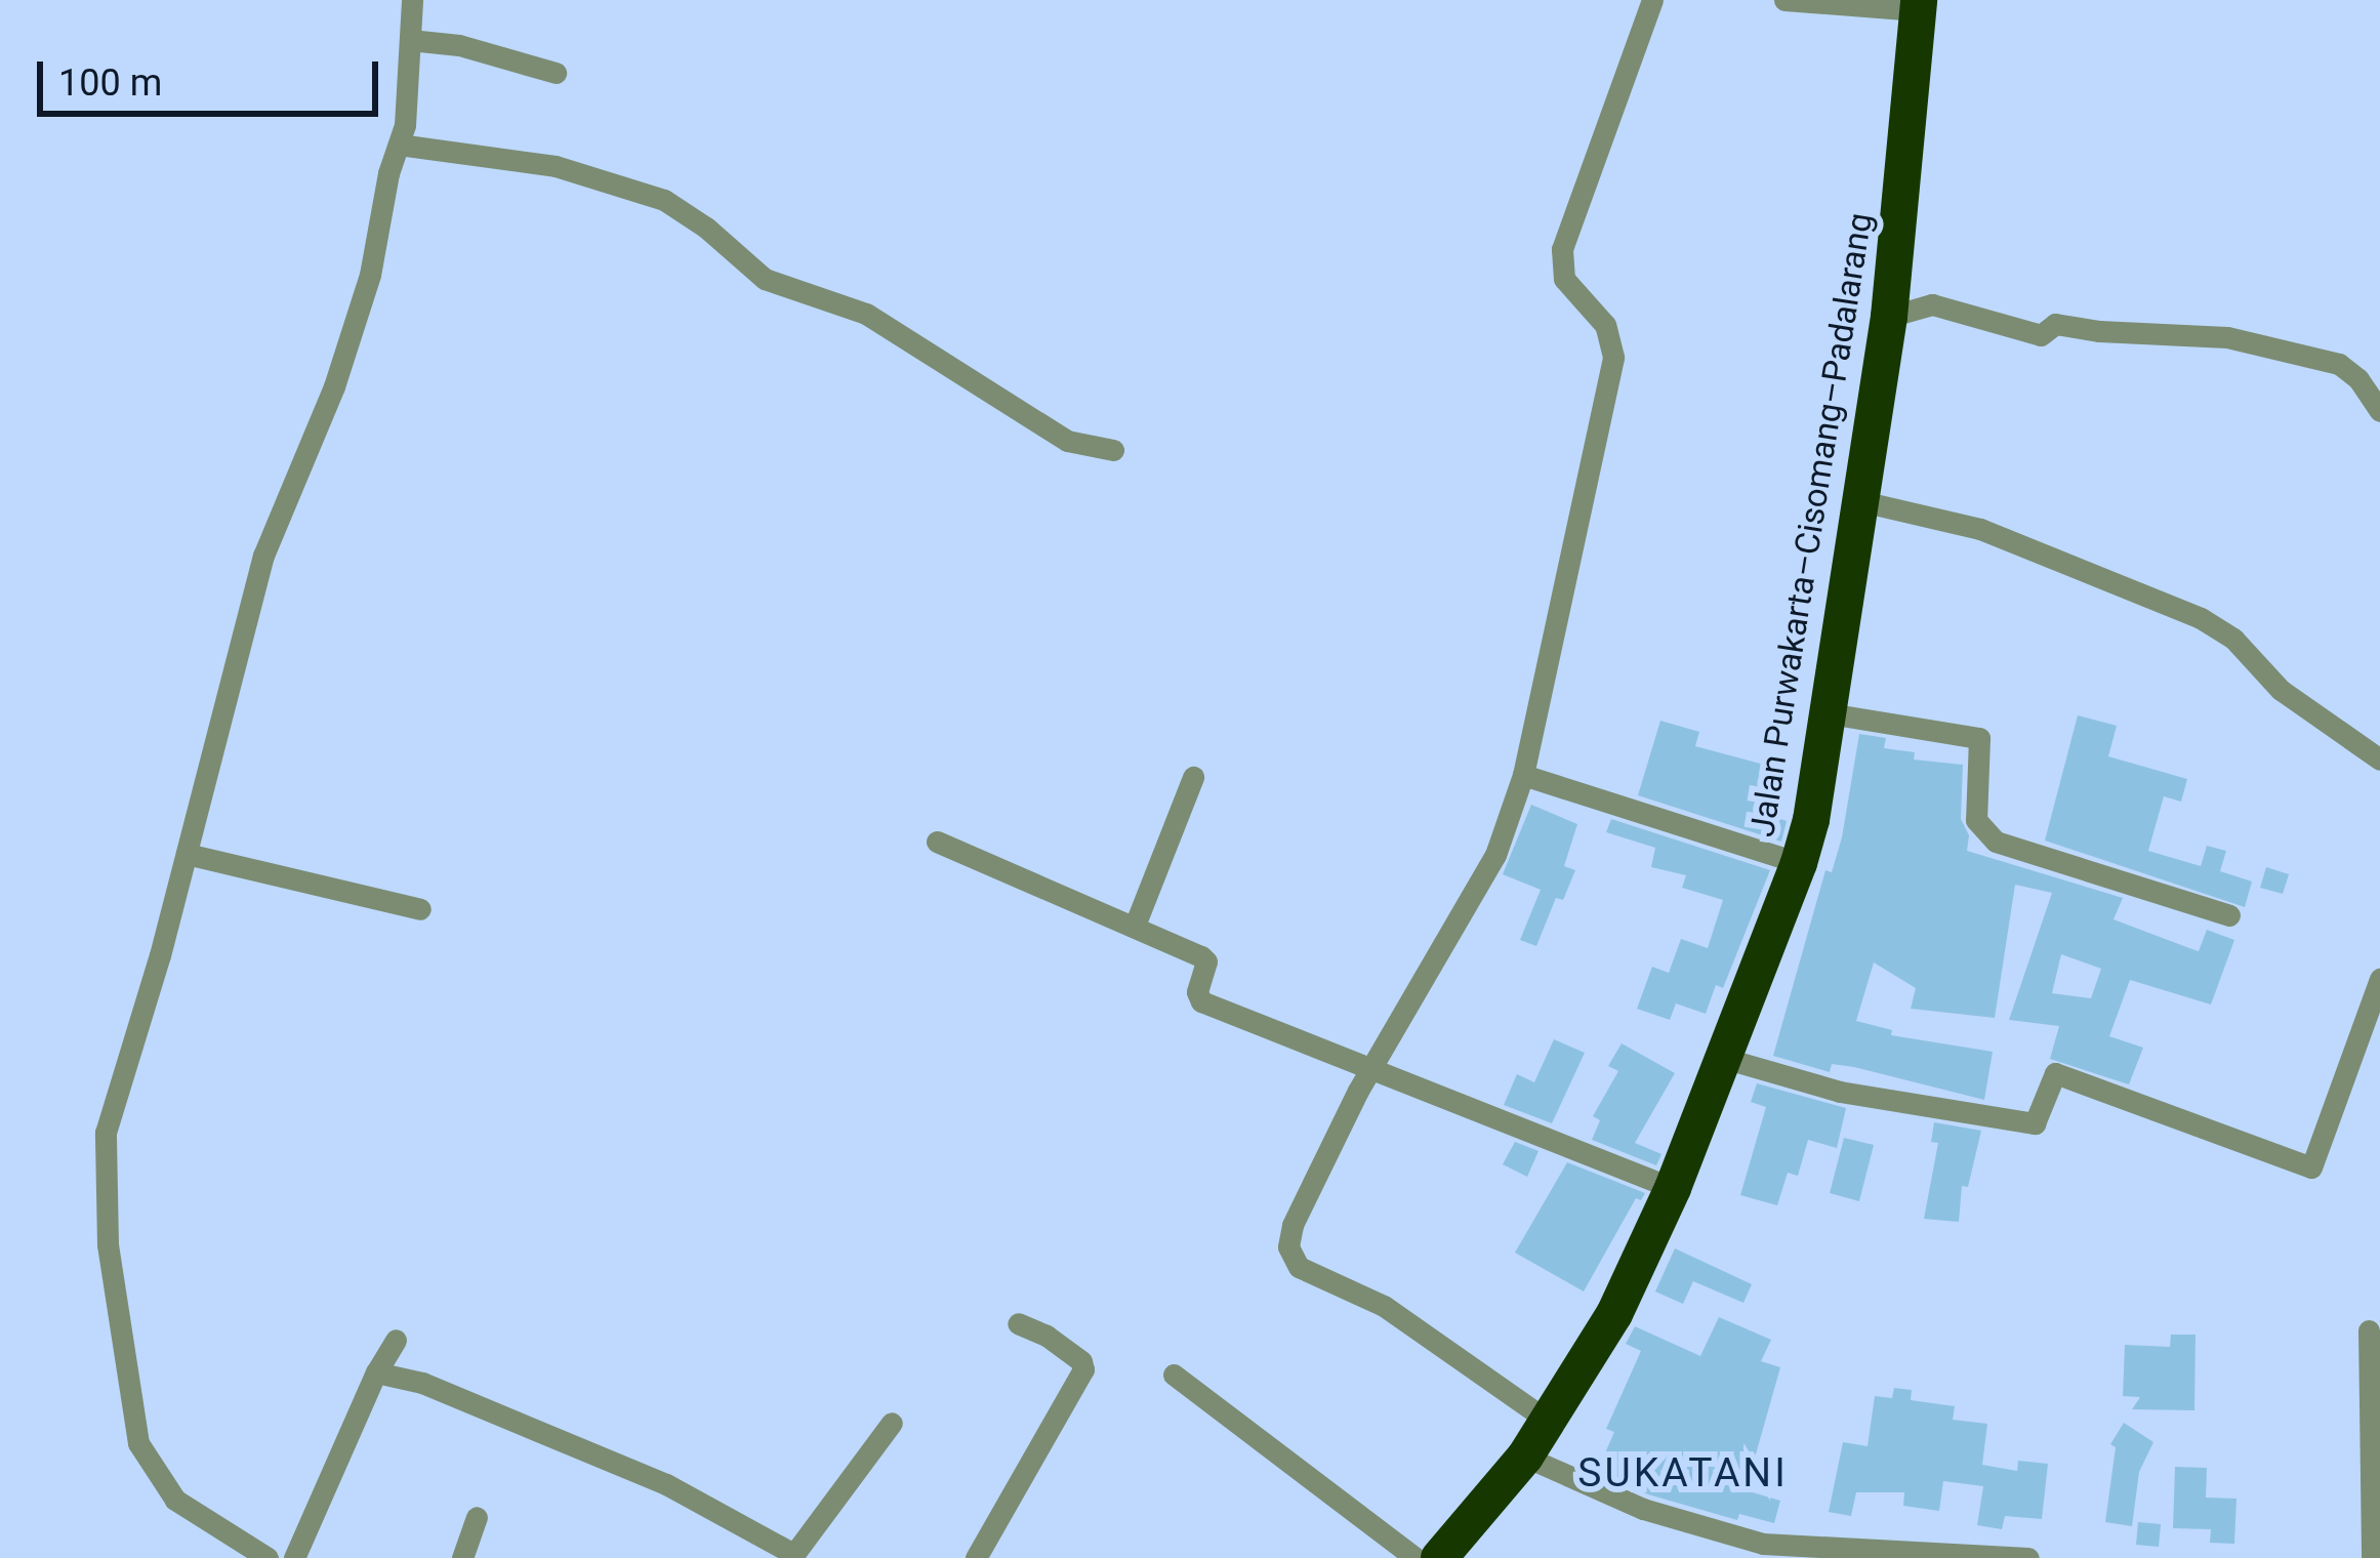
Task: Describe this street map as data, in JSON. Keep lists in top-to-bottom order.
{
  "streets": {
    "highway": ["Jalan Purwakarta–Cisomang–Padalarang"]
  },
  "districts": ["SUKATANI"],
  "scale_bar": "100 m"
}
